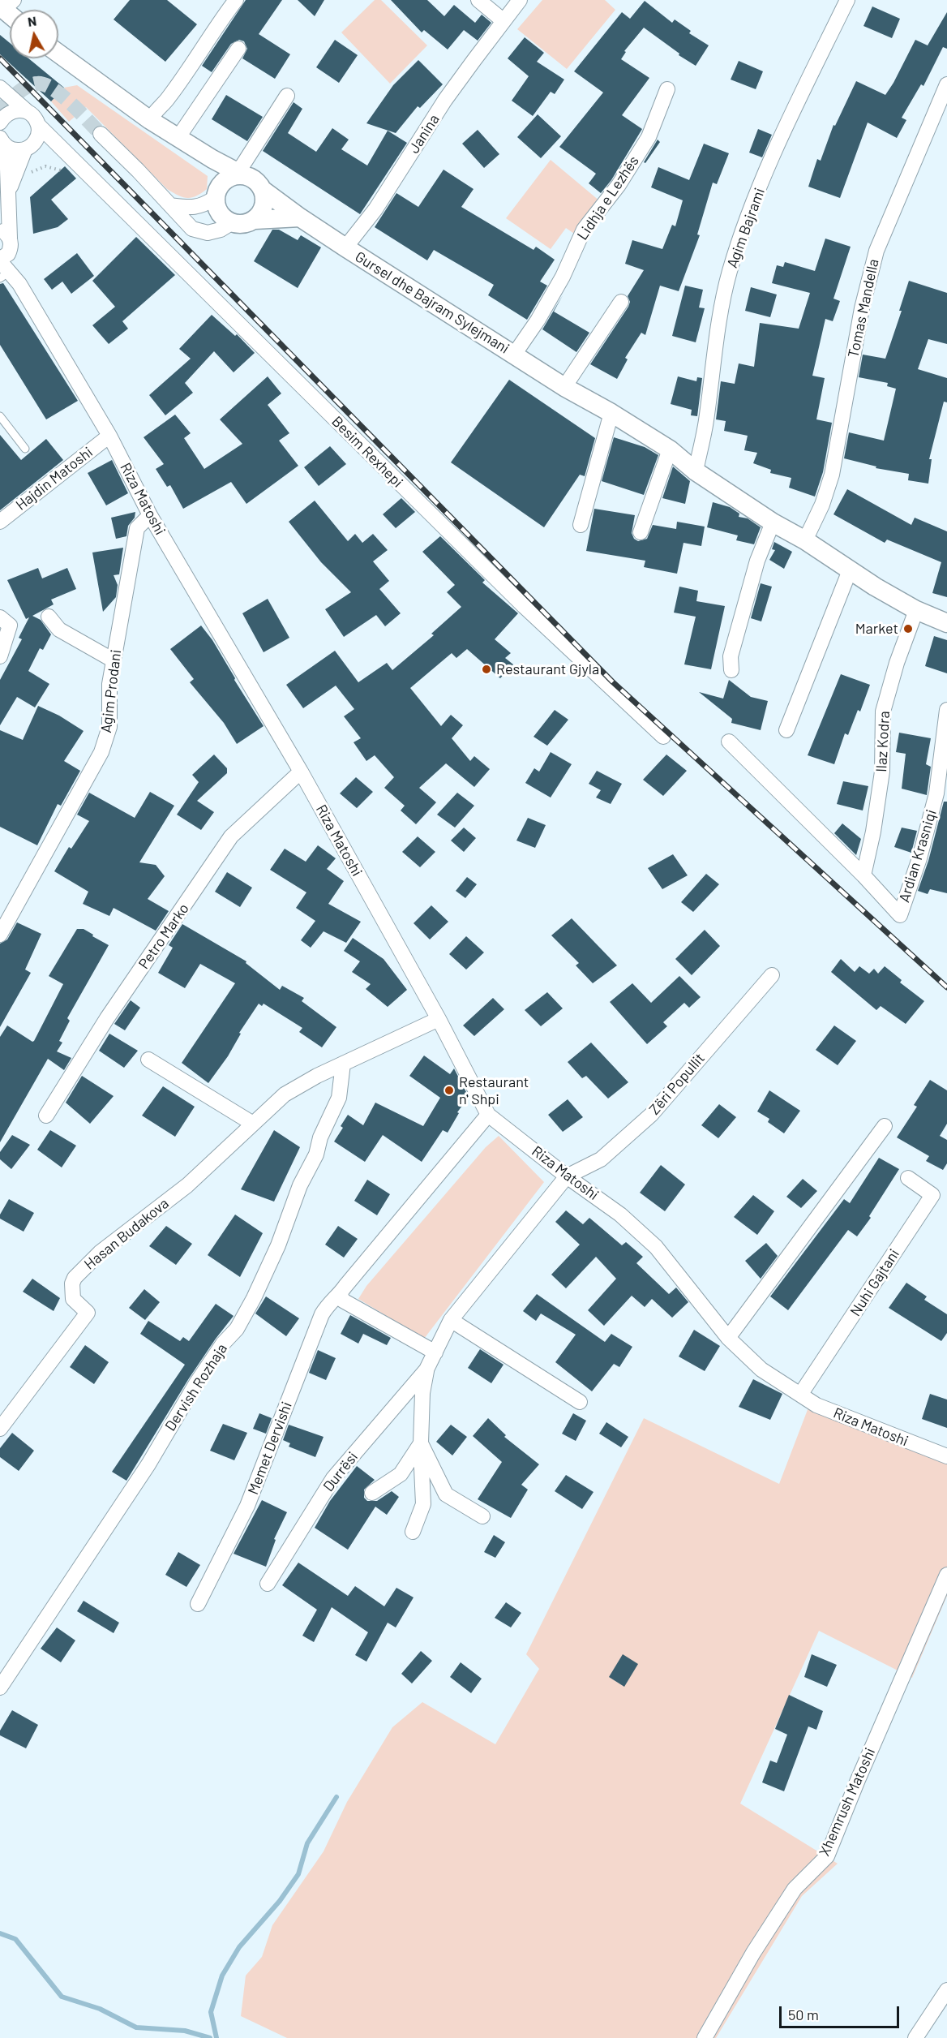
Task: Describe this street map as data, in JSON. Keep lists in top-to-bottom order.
{
  "streets": {
    "street": [
      "Janina",
      "Lidhja e Lezhës",
      "Agim Bajrami",
      "Gursel dhe Bajram Sylejmani",
      "Tomas Mandella",
      "Besim Rexhepi",
      "Hajdin Matoshi",
      "Riza Matoshi",
      "Agim Prodani",
      "Ilaz Kodra",
      "Ardian Krasniqi",
      "Petro Marko",
      "Zëri Popullit",
      "Hasan Budakova",
      "Nuhi Gajtani",
      "Dervish Rozhaja",
      "Memet Dervishi",
      "Durrësi",
      "Xhemrush Matoshi"
    ]
  },
  "crossings": [
    ["Janina", "Gursel dhe Bajram Sylejmani"],
    ["Lidhja e Lezhës", "Gursel dhe Bajram Sylejmani"],
    ["Agim Bajrami", "Gursel dhe Bajram Sylejmani"],
    ["Gursel dhe Bajram Sylejmani", "Tomas Mandella"],
    ["Gursel dhe Bajram Sylejmani", "Ilaz Kodra"],
    ["Hajdin Matoshi", "Riza Matoshi"],
    ["Riza Matoshi", "Agim Prodani"],
    ["Riza Matoshi", "Petro Marko"],
    ["Riza Matoshi", "Zëri Popullit"],
    ["Riza Matoshi", "Hasan Budakova"],
    ["Riza Matoshi", "Nuhi Gajtani"],
    ["Riza Matoshi", "Memet Dervishi"],
    ["Riza Matoshi", "Durrësi"],
    ["Ilaz Kodra", "Ardian Krasniqi"],
    ["Zëri Popullit", "Durrësi"],
    ["Hasan Budakova", "Dervish Rozhaja"]
  ],
  "places": ["Market", "Restaurant Gjyla", "Restaurant n' Shpi"],
  "scale_bar": "50 m",
  "north": "top"
}
